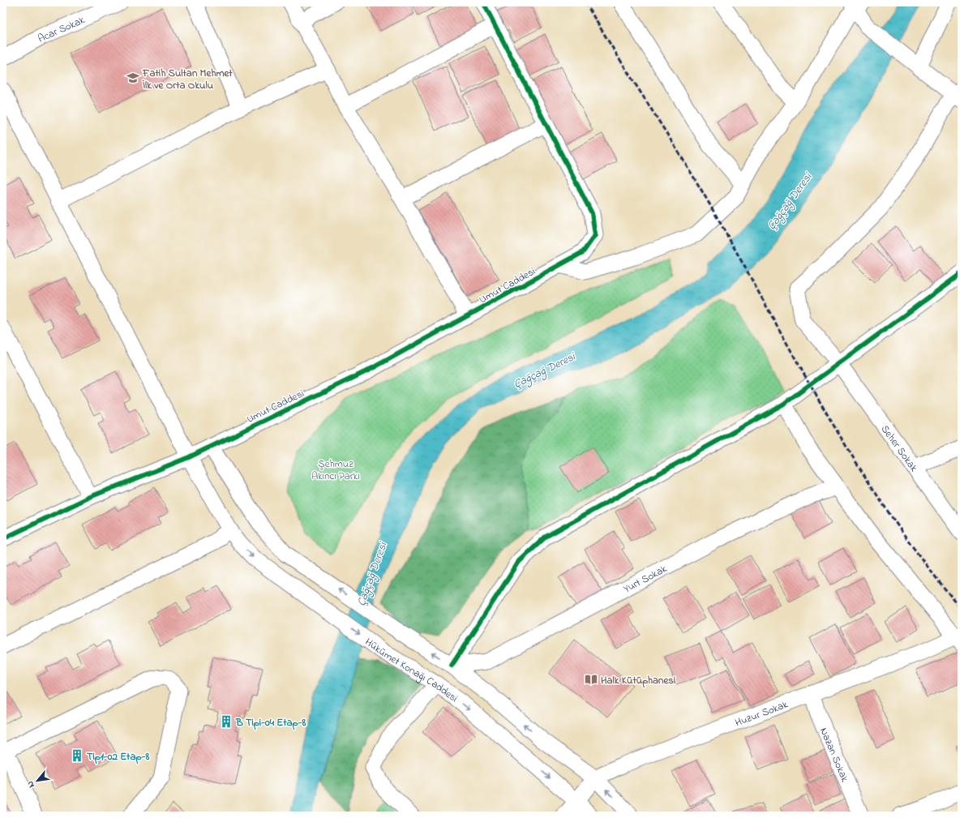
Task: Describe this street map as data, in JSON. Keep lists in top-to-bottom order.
{
  "streets": {
    "street": [
      "Acar Sokak",
      "Umut Caddesi",
      "Seher Sokak",
      "Yurt Sokak",
      "Hükümet Konağı Caddesi",
      "Huzur Sokak",
      "Nazan Sokak"
    ]
  },
  "crossings": [
    ["Umut Caddesi", "Hükümet Konağı Caddesi"],
    ["Hükümet Konağı Caddesi", "Huzur Sokak"],
    ["Huzur Sokak", "Nazan Sokak"]
  ],
  "water": ["Çağçağ Deresi"],
  "parks": ["Şehmuz Akıncı Parkı"],
  "places": {
    "school or university": ["Fatih Sultan Mehmet İlk ve Orta Okulu"],
    "library": ["Halk Kütüphanesi"],
    "building": ["B Tipi-04 Etap-8", "Tip1-02 Etap-8"]
  },
  "north": "bottom left"
}
